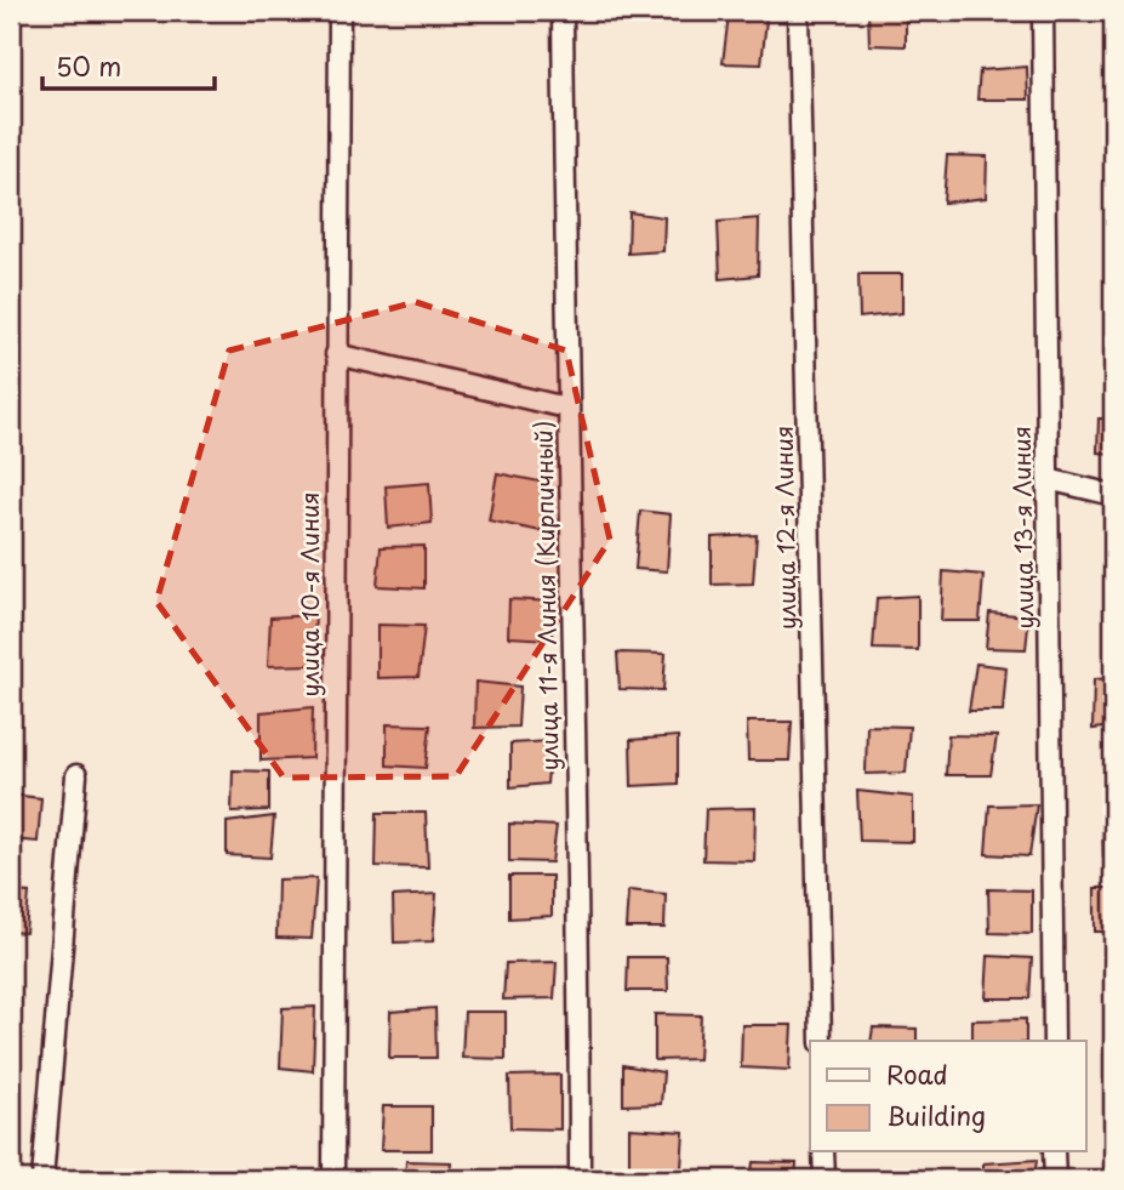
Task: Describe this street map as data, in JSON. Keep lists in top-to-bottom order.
{
  "streets": {
    "street": [
      "улица 12-я Линия",
      "улица 13-я Линия",
      "улица 10-я Линия",
      "улица 11-я Линия (Кирпичный)"
    ]
  },
  "legend": ["Road", "Building"],
  "scale_bar": "50 m"
}
